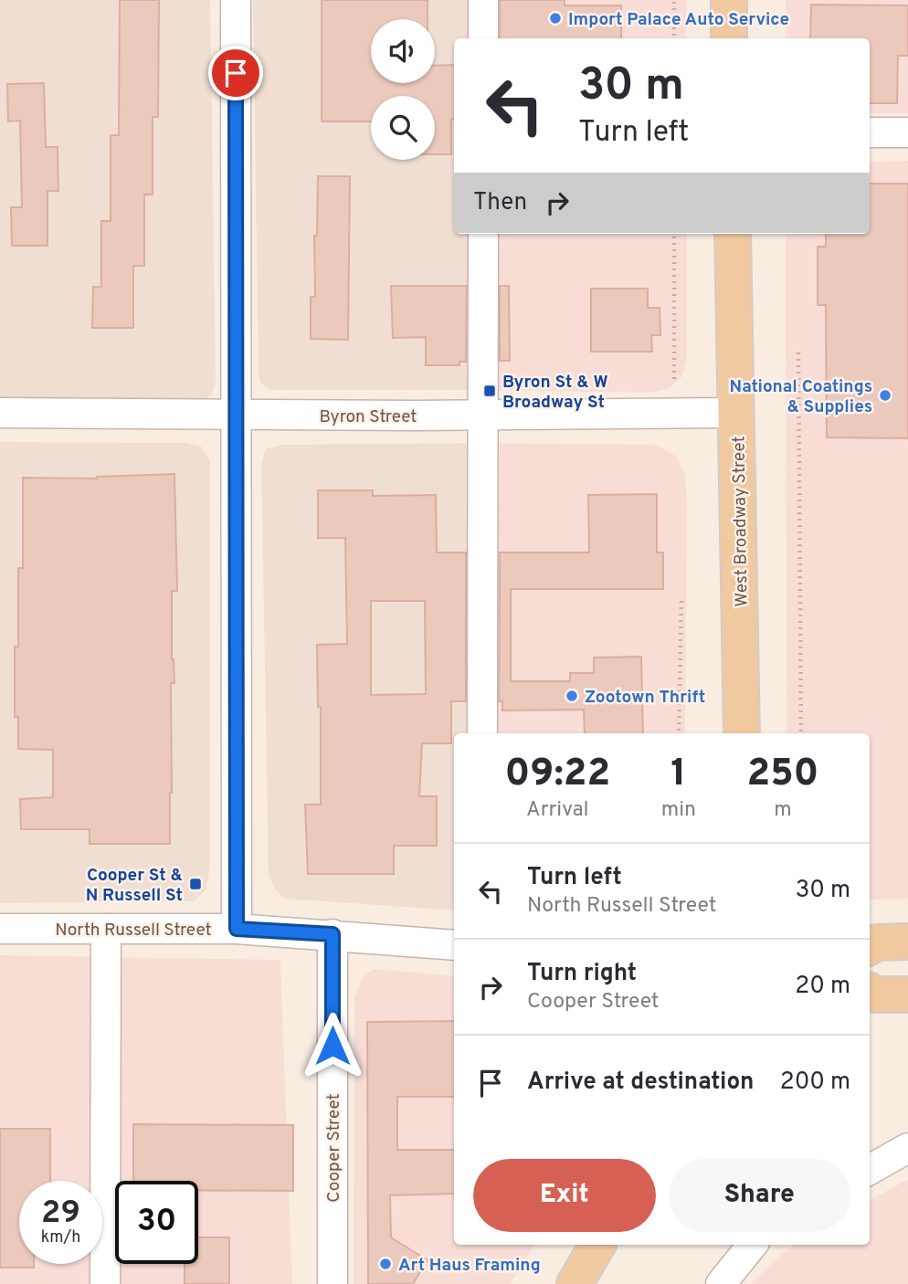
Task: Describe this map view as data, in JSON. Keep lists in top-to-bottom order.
{
  "streets": {
    "main road": ["West Broadway Street"],
    "street": ["Byron Street", "North Russell Street", "Cooper Street"]
  },
  "crossings": [
    ["Byron Street", "West Broadway Street"],
    ["North Russell Street", "Cooper Street"]
  ],
  "places": {
    "other": [
      "Import Palace Auto Service",
      "National Coatings & Supplies",
      "Zootown Thrift",
      "Art Haus Framing"
    ],
    "transit": ["Byron St & W Broadway St", "Cooper St & N Russell St"]
  },
  "page": {
    "turn": ["30 m", "Turn left"],
    "then": "Then",
    "eta": [
      "09:22",
      "Arrival",
      "1",
      "min",
      "250",
      "m"
    ],
    "list": [
      {
        "name": "Turn left",
        "note": "North Russell Street",
        "value": "30 m"
      },
      {
        "name": "Turn right",
        "note": "Cooper Street",
        "value": "20 m"
      },
      {
        "name": "Arrive at destination",
        "value": "200 m"
      }
    ],
    "buttons": ["Exit", "Share"],
    "speed": "29 km/h",
    "limit": "30"
  }
}
